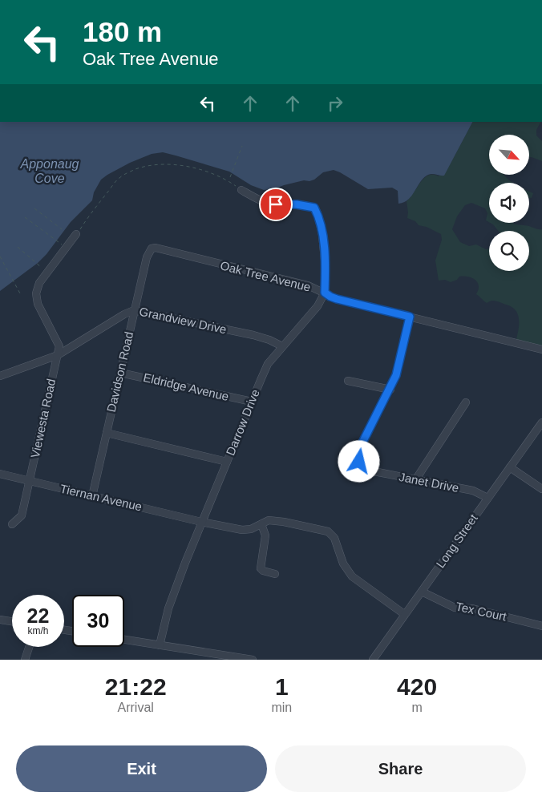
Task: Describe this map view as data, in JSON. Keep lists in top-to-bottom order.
{
  "streets": {
    "street": [
      "Oak Tree Avenue",
      "Grandview Drive",
      "Davidson Road",
      "Eldridge Avenue",
      "Viewesta Road",
      "Darrow Drive",
      "Janet Drive",
      "Tiernan Avenue",
      "Long Street",
      "Tex Court"
    ]
  },
  "crossings": [
    ["Oak Tree Avenue", "Davidson Road"],
    ["Oak Tree Avenue", "Darrow Drive"],
    ["Oak Tree Avenue", "Janet Drive"],
    ["Grandview Drive", "Davidson Road"],
    ["Grandview Drive", "Viewesta Road"],
    ["Grandview Drive", "Darrow Drive"],
    ["Davidson Road", "Eldridge Avenue"],
    ["Davidson Road", "Tiernan Avenue"],
    ["Eldridge Avenue", "Darrow Drive"],
    ["Viewesta Road", "Tiernan Avenue"],
    ["Darrow Drive", "Tiernan Avenue"],
    ["Janet Drive", "Long Street"],
    ["Tiernan Avenue", "Long Street"],
    ["Long Street", "Tex Court"]
  ],
  "water": ["Apponaug Cove"],
  "north": "bottom right",
  "page": {
    "turn": ["180 m", "Oak Tree Avenue"],
    "speed": "22 km/h",
    "limit": "30",
    "eta": [
      "21:22",
      "Arrival",
      "1",
      "min",
      "420",
      "m"
    ],
    "buttons": ["Exit", "Share"]
  }
}
